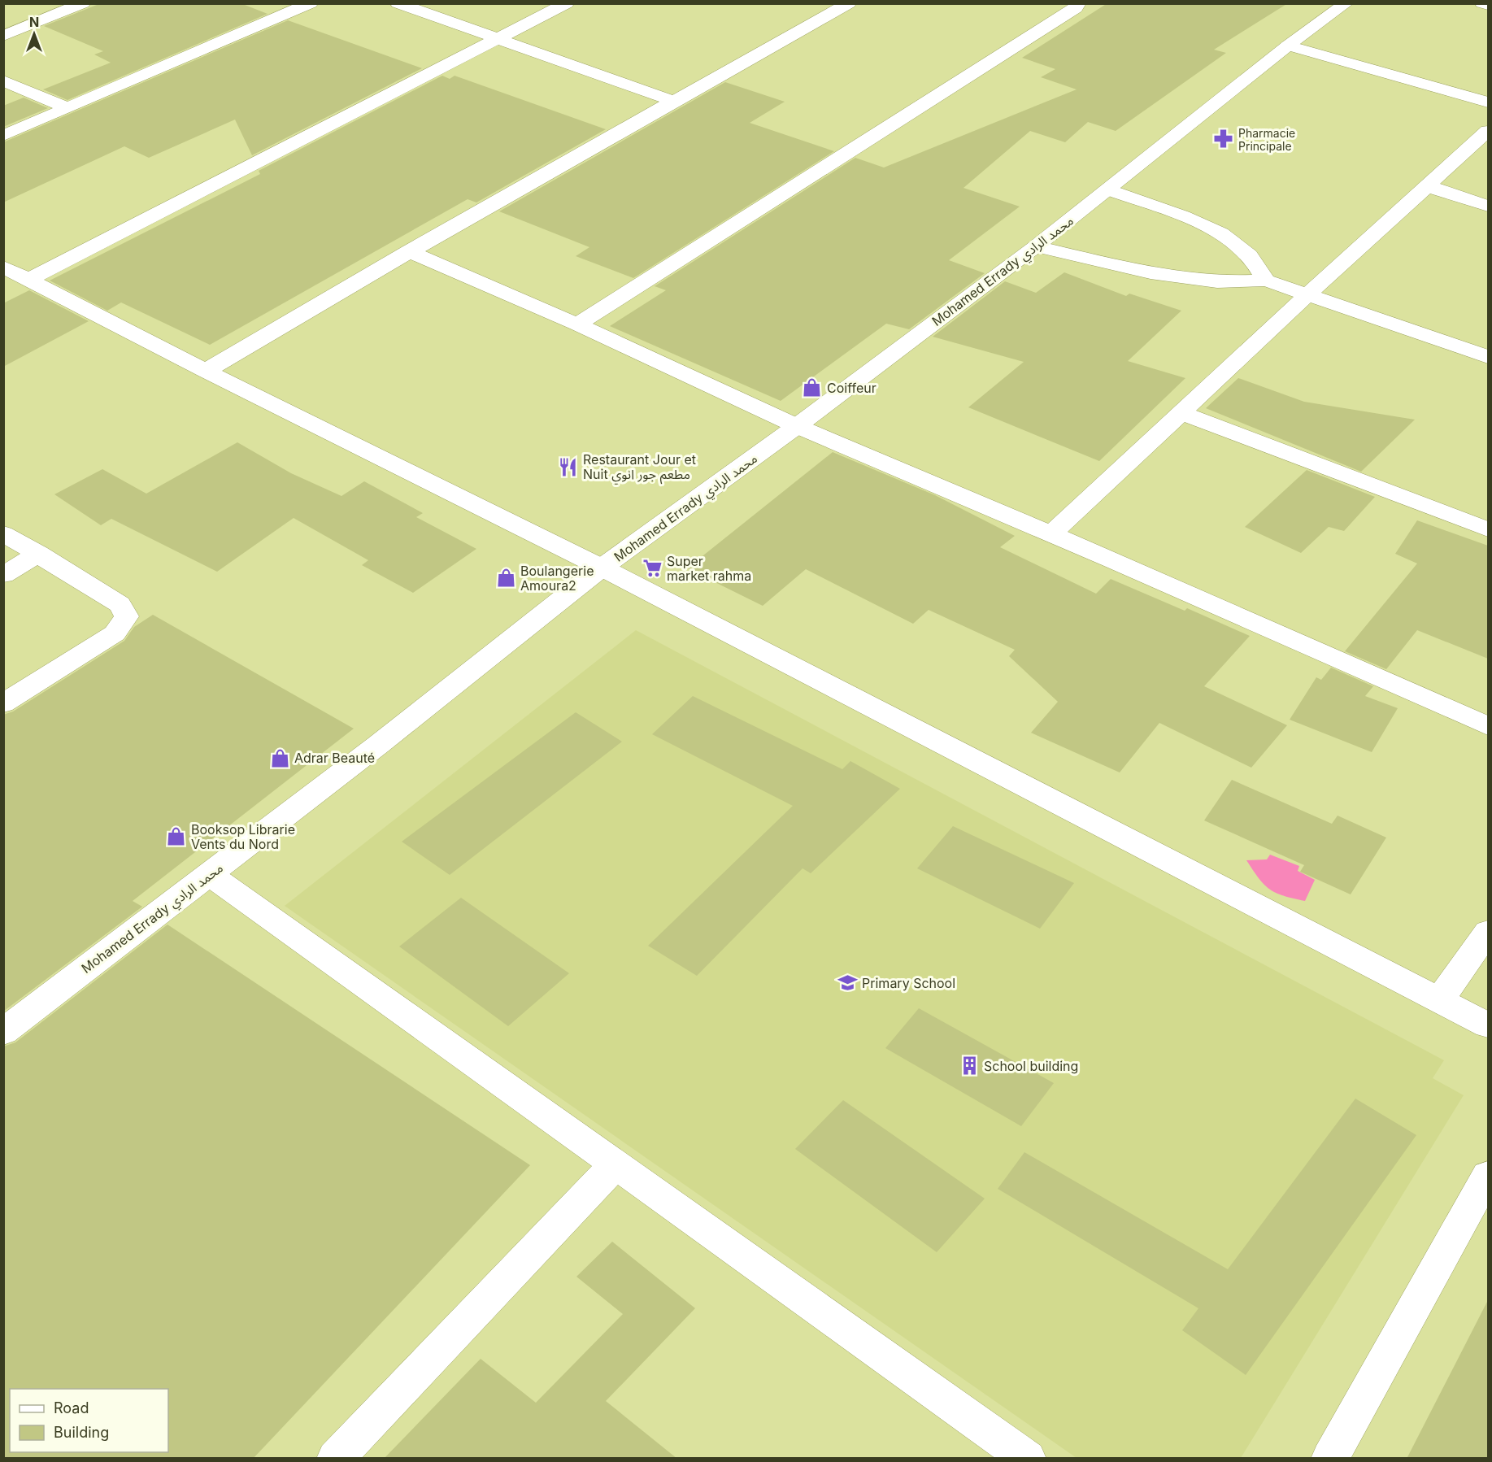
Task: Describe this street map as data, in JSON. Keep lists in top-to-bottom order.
{
  "streets": {
    "street": ["Mohamed Errady محمد الرادي"]
  },
  "places": {
    "pharmacy": ["Pharmacie Principale"],
    "shop": [
      "Coiffeur",
      "Boulangerie Amoura2",
      "Adrar Beauté",
      "Booksop Librarie Vents du Nord"
    ],
    "restaurant": ["Restaurant Jour et Nuit مطعم جور انوي"],
    "supermarket": ["Super market rahma"],
    "school or university": ["Primary School"],
    "building": ["School building"]
  },
  "legend": ["Road", "Building"],
  "north": "top"
}
